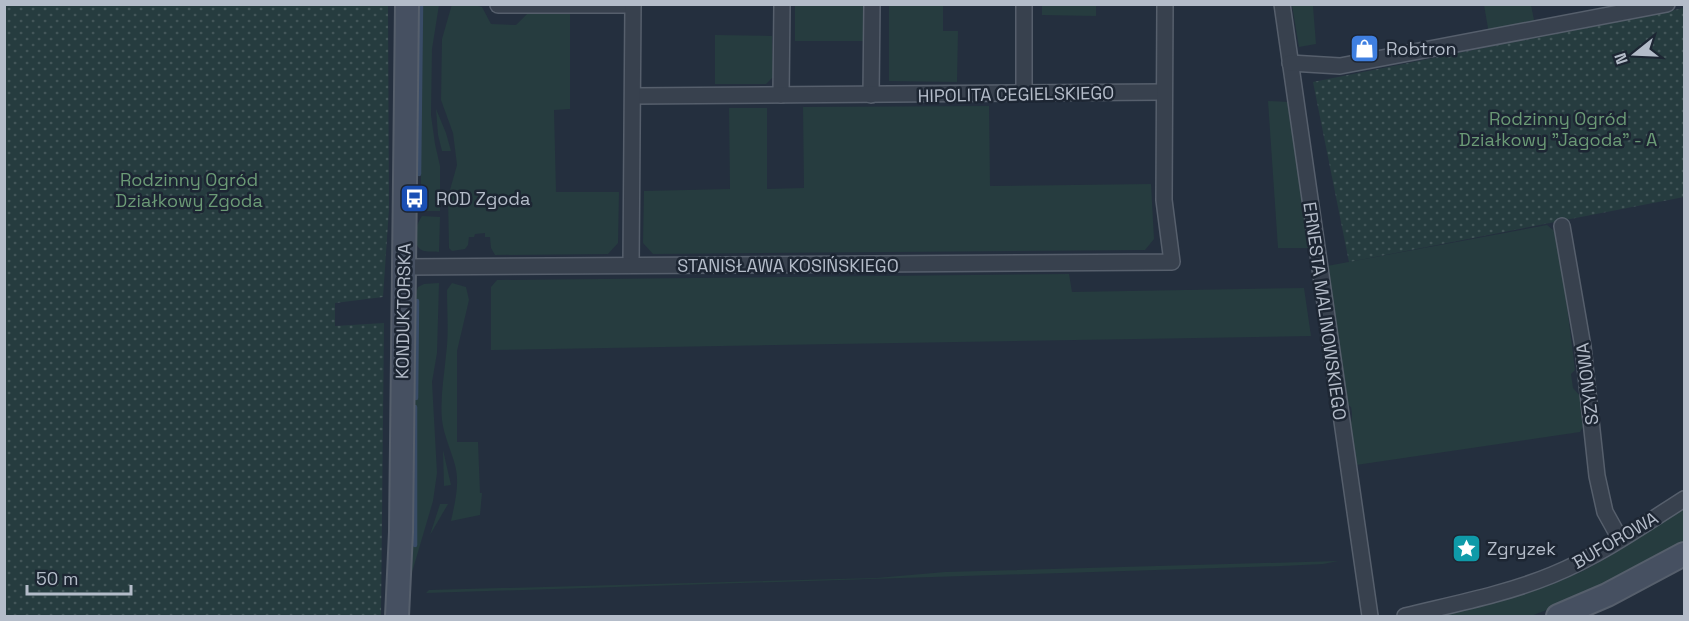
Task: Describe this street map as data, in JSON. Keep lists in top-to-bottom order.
{
  "streets": {
    "street": [
      "HIPOLITA CEGIELSKIEGO",
      "STANISŁAWA KOSIŃSKIEGO",
      "KONDUKTORSKA",
      "ERNESTA MALINOWSKIEGO",
      "SZYNOWA",
      "BUFOROWA"
    ]
  },
  "crossings": [
    ["HIPOLITA CEGIELSKIEGO", "STANISŁAWA KOSIŃSKIEGO"],
    ["STANISŁAWA KOSIŃSKIEGO", "KONDUKTORSKA"],
    ["SZYNOWA", "BUFOROWA"]
  ],
  "parks": ["Rodzinny Ogród Działkowy \"Jagoda\" - A", "Rodzinny Ogród Działkowy Zgoda"],
  "places": {
    "shop": ["Robtron"],
    "bus stop": ["ROD Zgoda"],
    "place": ["Zgryzek"]
  },
  "scale_bar": "50 m",
  "north": "left"
}
